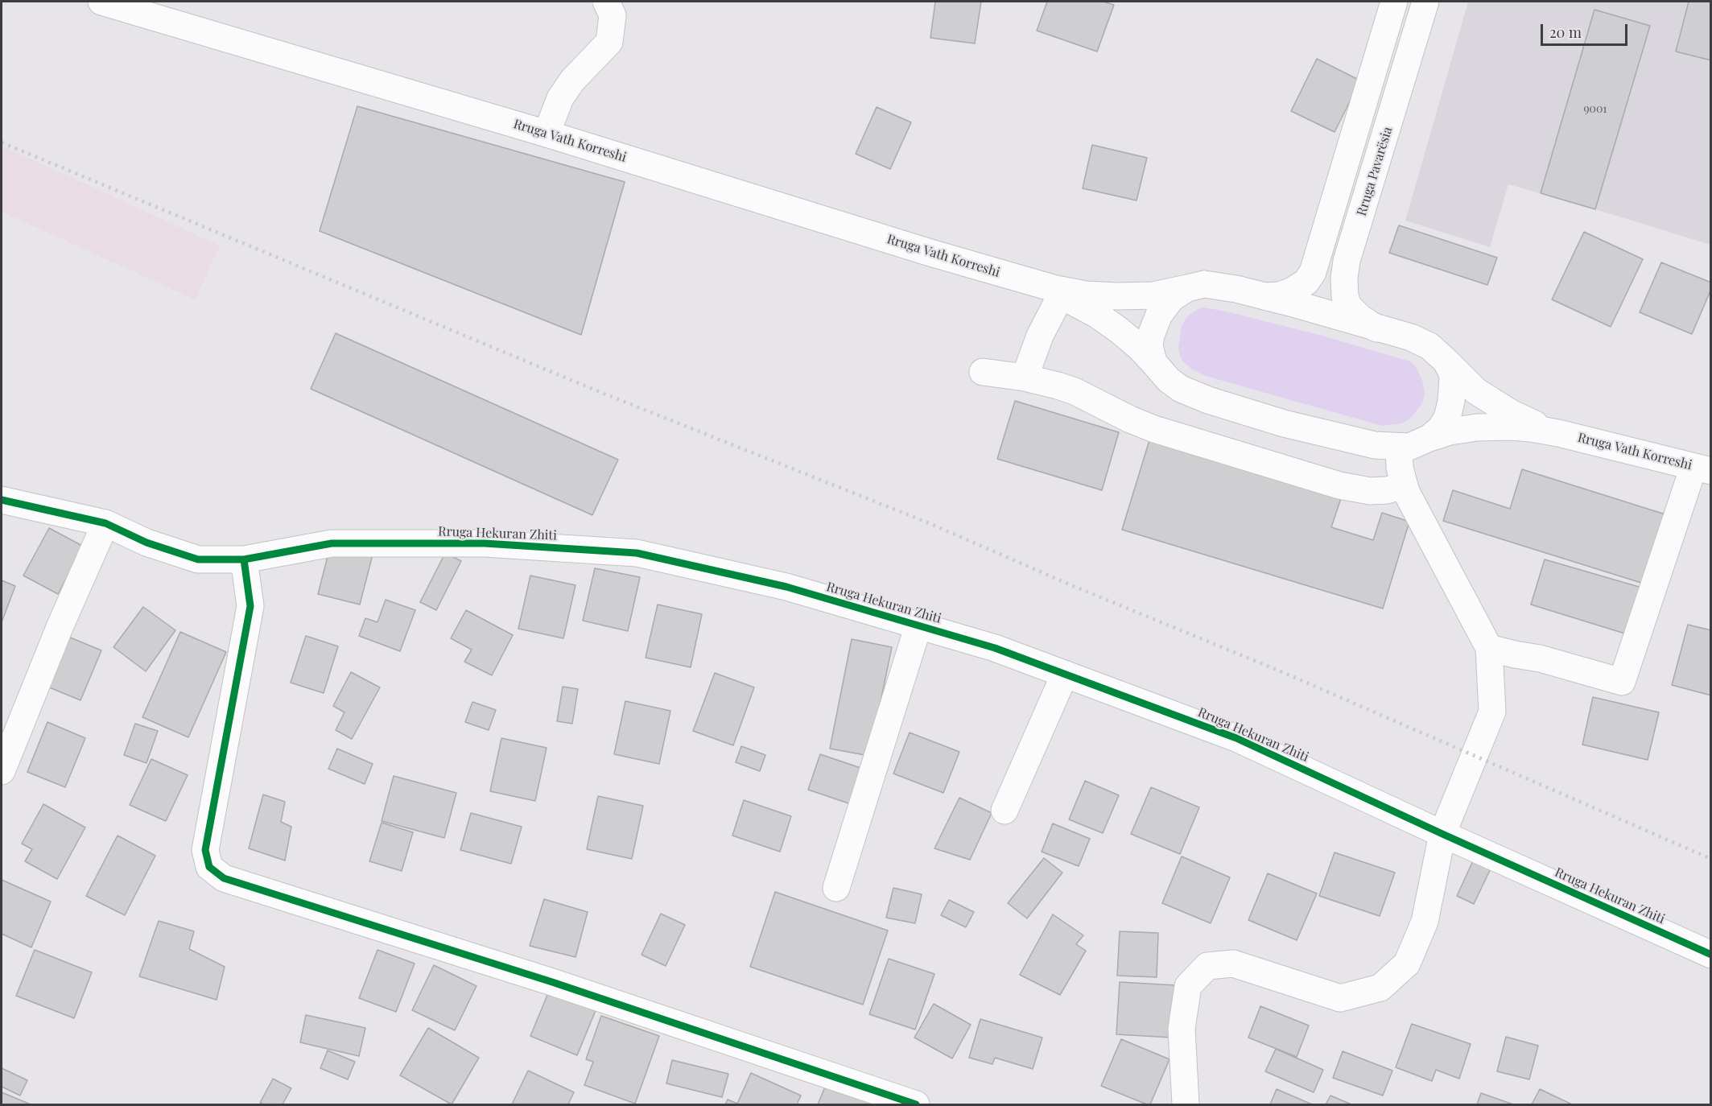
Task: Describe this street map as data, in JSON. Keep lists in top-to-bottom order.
{
  "streets": {
    "street": ["Rruga Vath Korreshi", "Rruga Pavarësia", "Rruga Hekuran Zhiti"]
  },
  "crossings": [
    ["Rruga Vath Korreshi", "Rruga Pavarësia"]
  ],
  "house_numbers": ["9001"],
  "scale_bar": "20 m"
}
